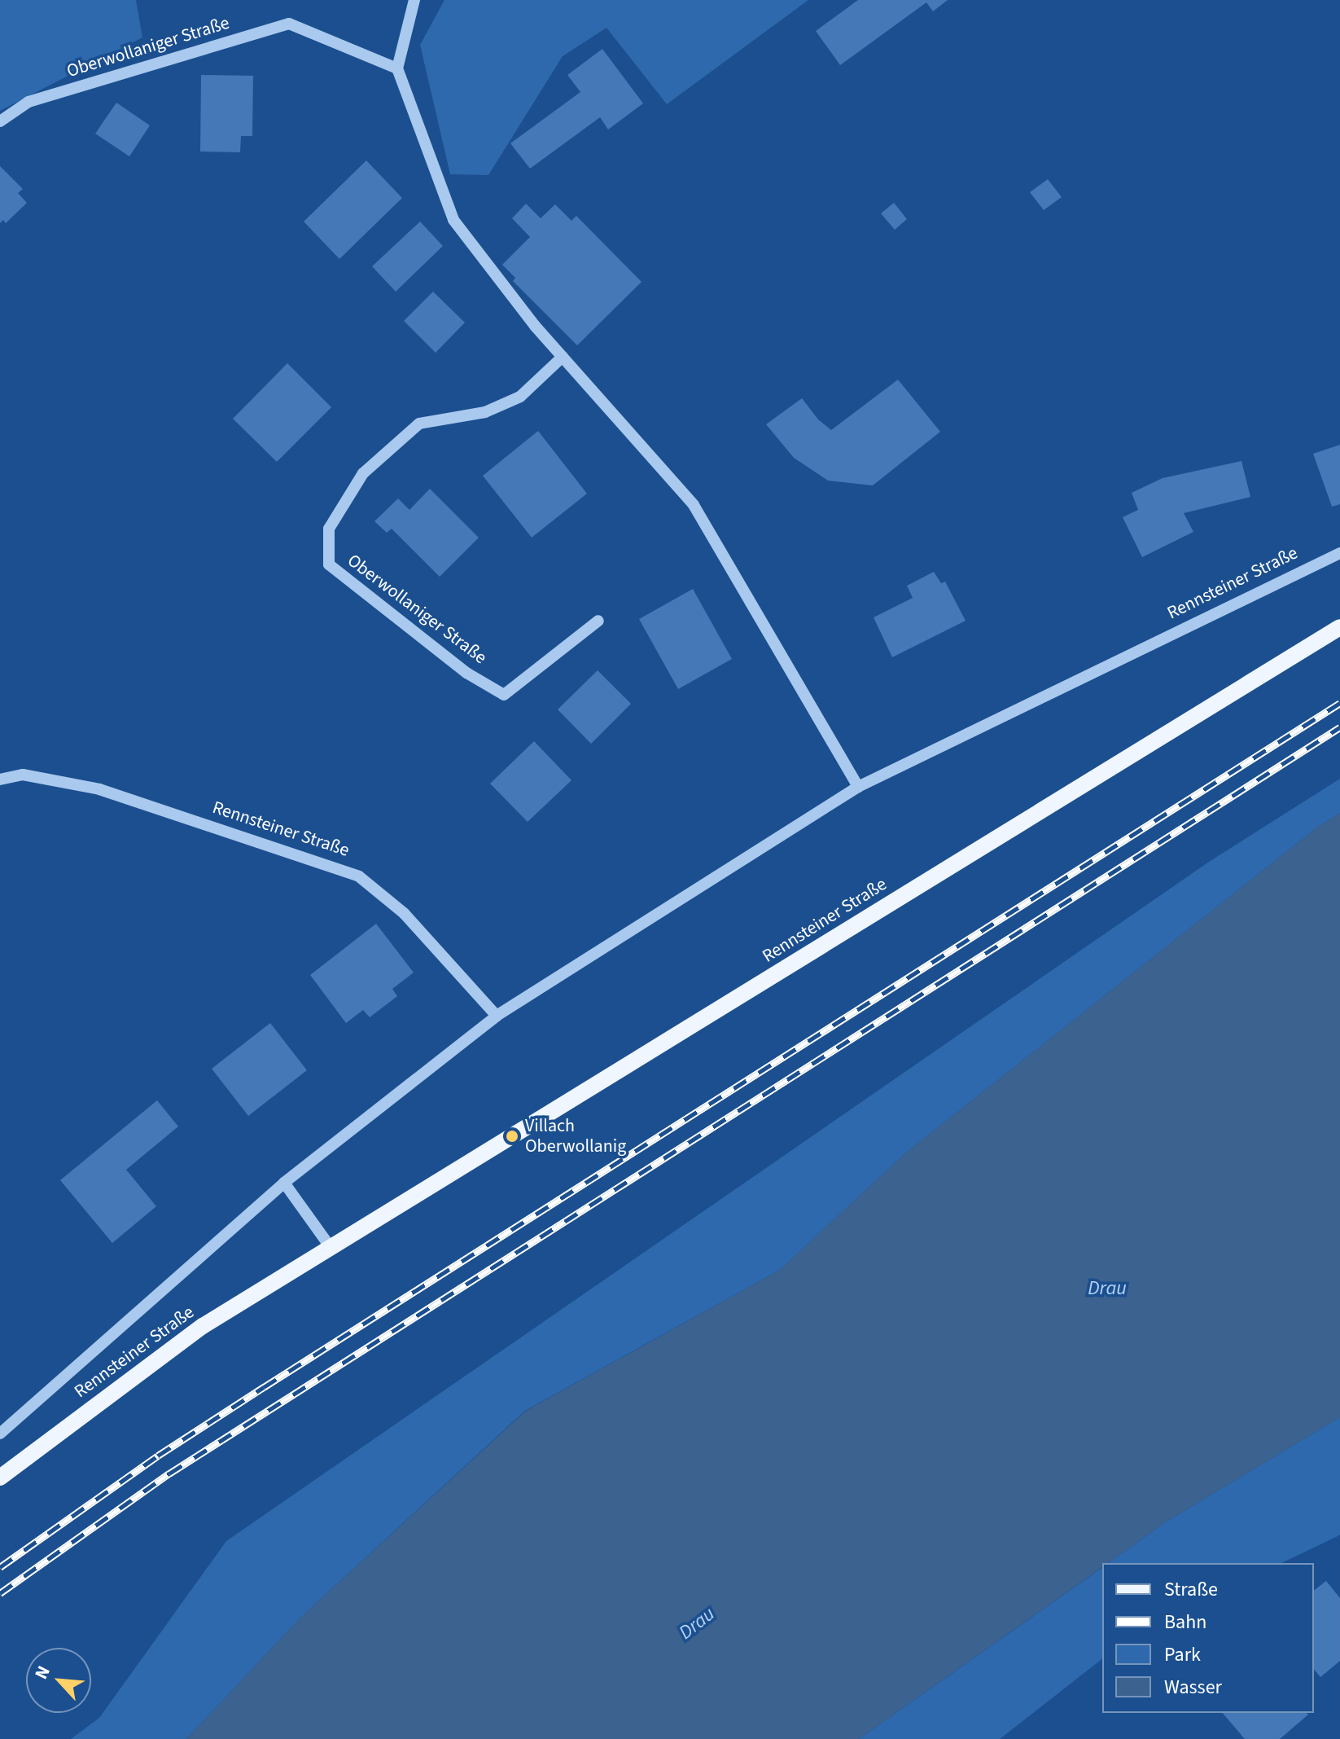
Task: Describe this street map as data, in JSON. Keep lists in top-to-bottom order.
{
  "streets": {
    "main road": ["Rennsteiner Straße"],
    "street": ["Oberwollaniger Straße"]
  },
  "water": ["Drau"],
  "places": ["Villach Oberwollanig"],
  "legend": [
    "Straße",
    "Bahn",
    "Park",
    "Wasser"
  ],
  "north": "top left"
}
